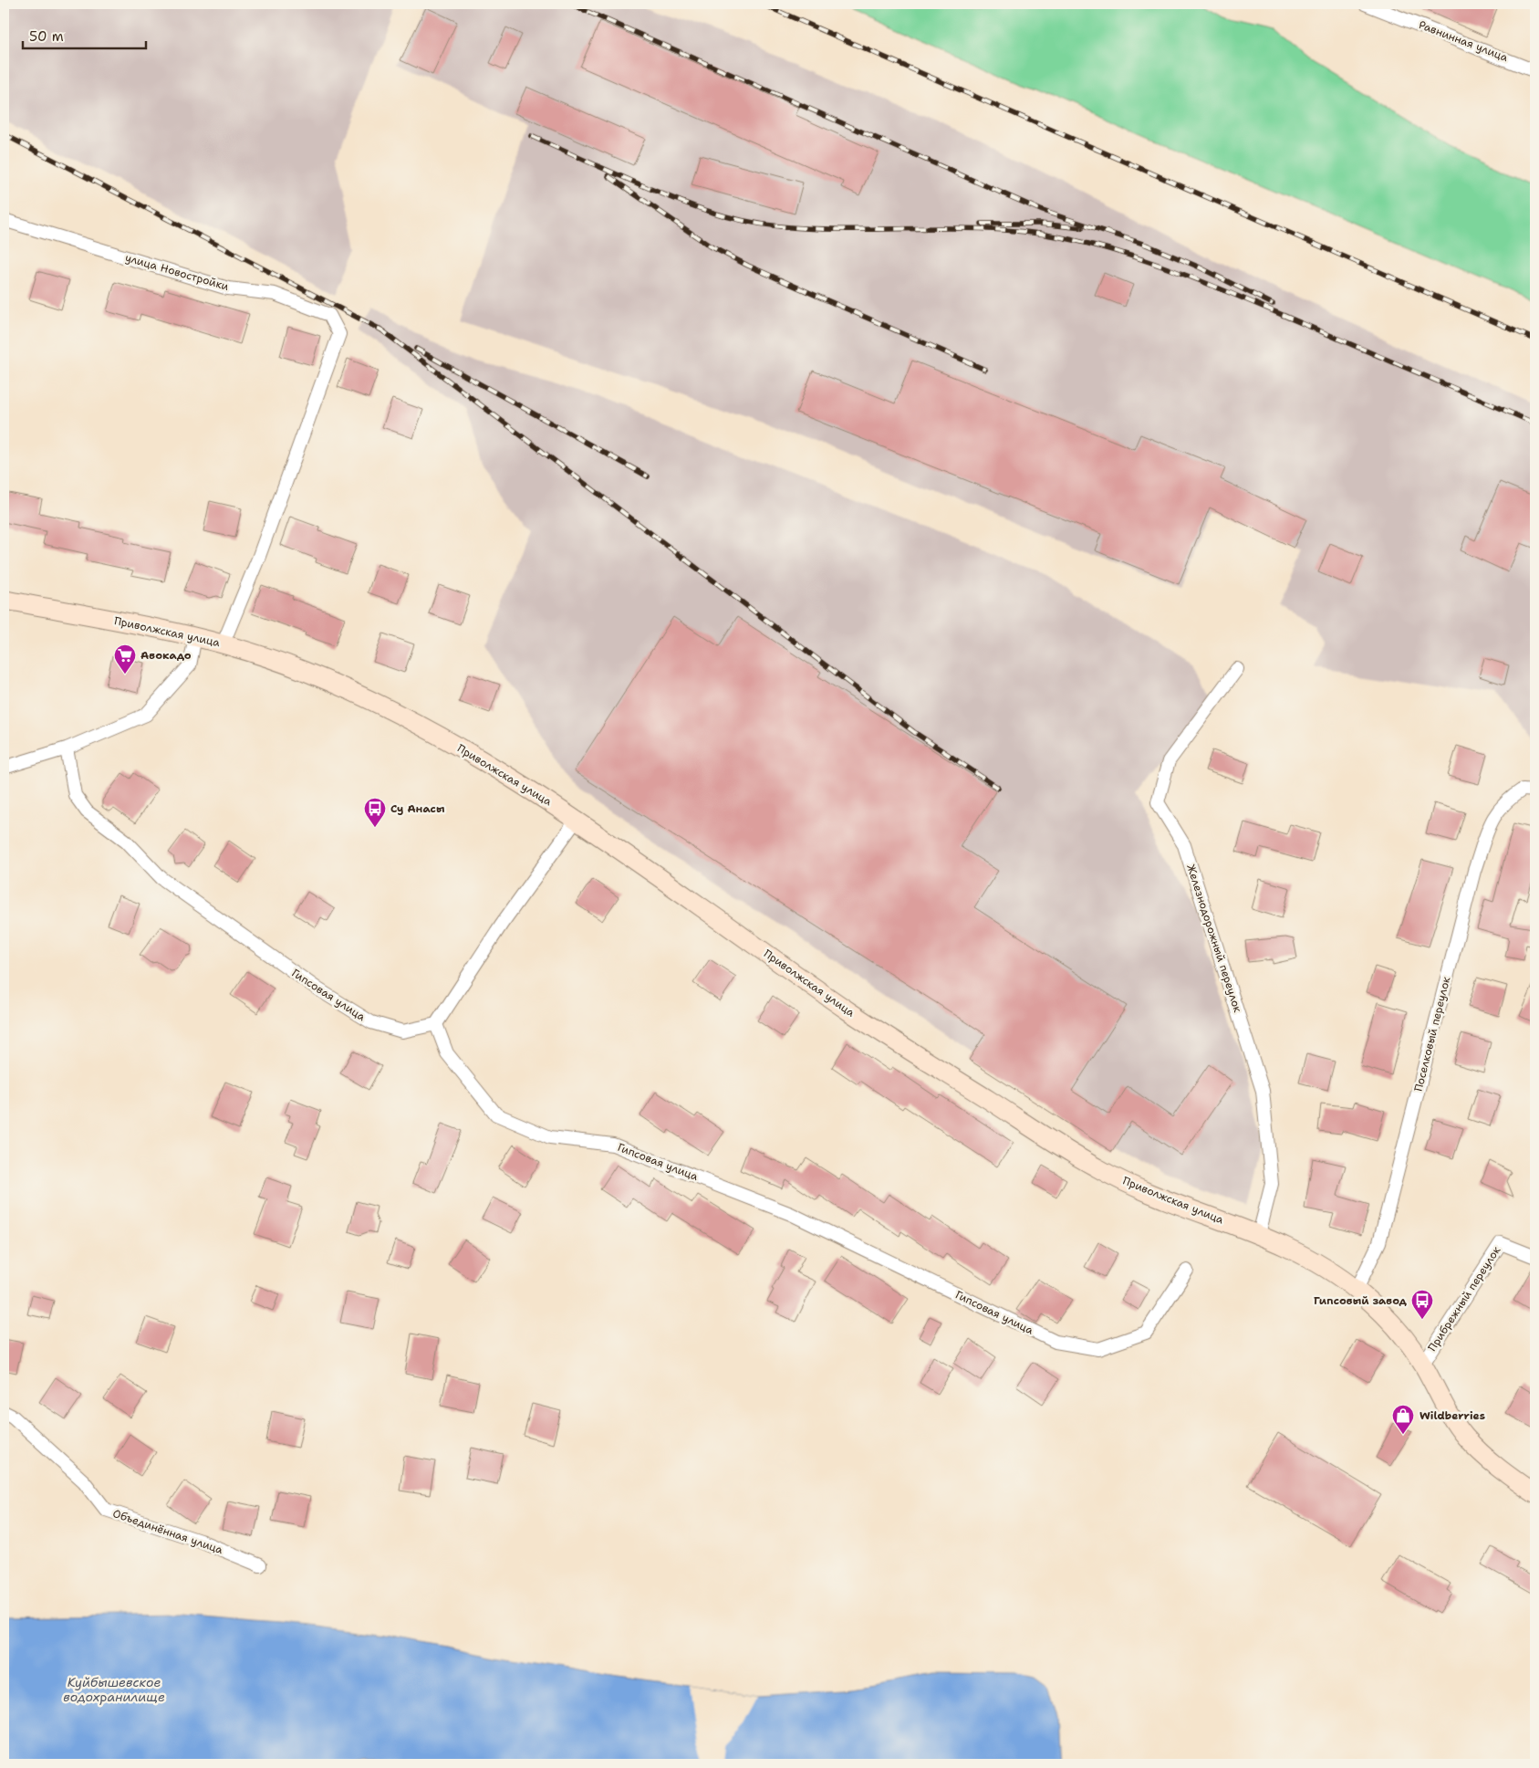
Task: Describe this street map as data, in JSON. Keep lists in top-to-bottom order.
{
  "streets": {
    "main road": ["Приволжская улица"],
    "street": [
      "Равнинная улица",
      "улица Новостройки",
      "Железнодорожный переулок",
      "Гипсовая улица",
      "Поселковый переулок",
      "Прибрежный переулок",
      "Объединённая улица"
    ]
  },
  "crossings": [
    ["улица Новостройки", "Приволжская улица"],
    ["Приволжская улица", "Железнодорожный переулок"],
    ["Приволжская улица", "Поселковый переулок"],
    ["Приволжская улица", "Прибрежный переулок"]
  ],
  "water": ["Куйбышевское водохранилище"],
  "places": {
    "supermarket": ["Авокадо"],
    "bus stop": ["Су Анасы", "Гипсовый завод"],
    "shop": ["Wildberries"]
  },
  "scale_bar": "50 m"
}
